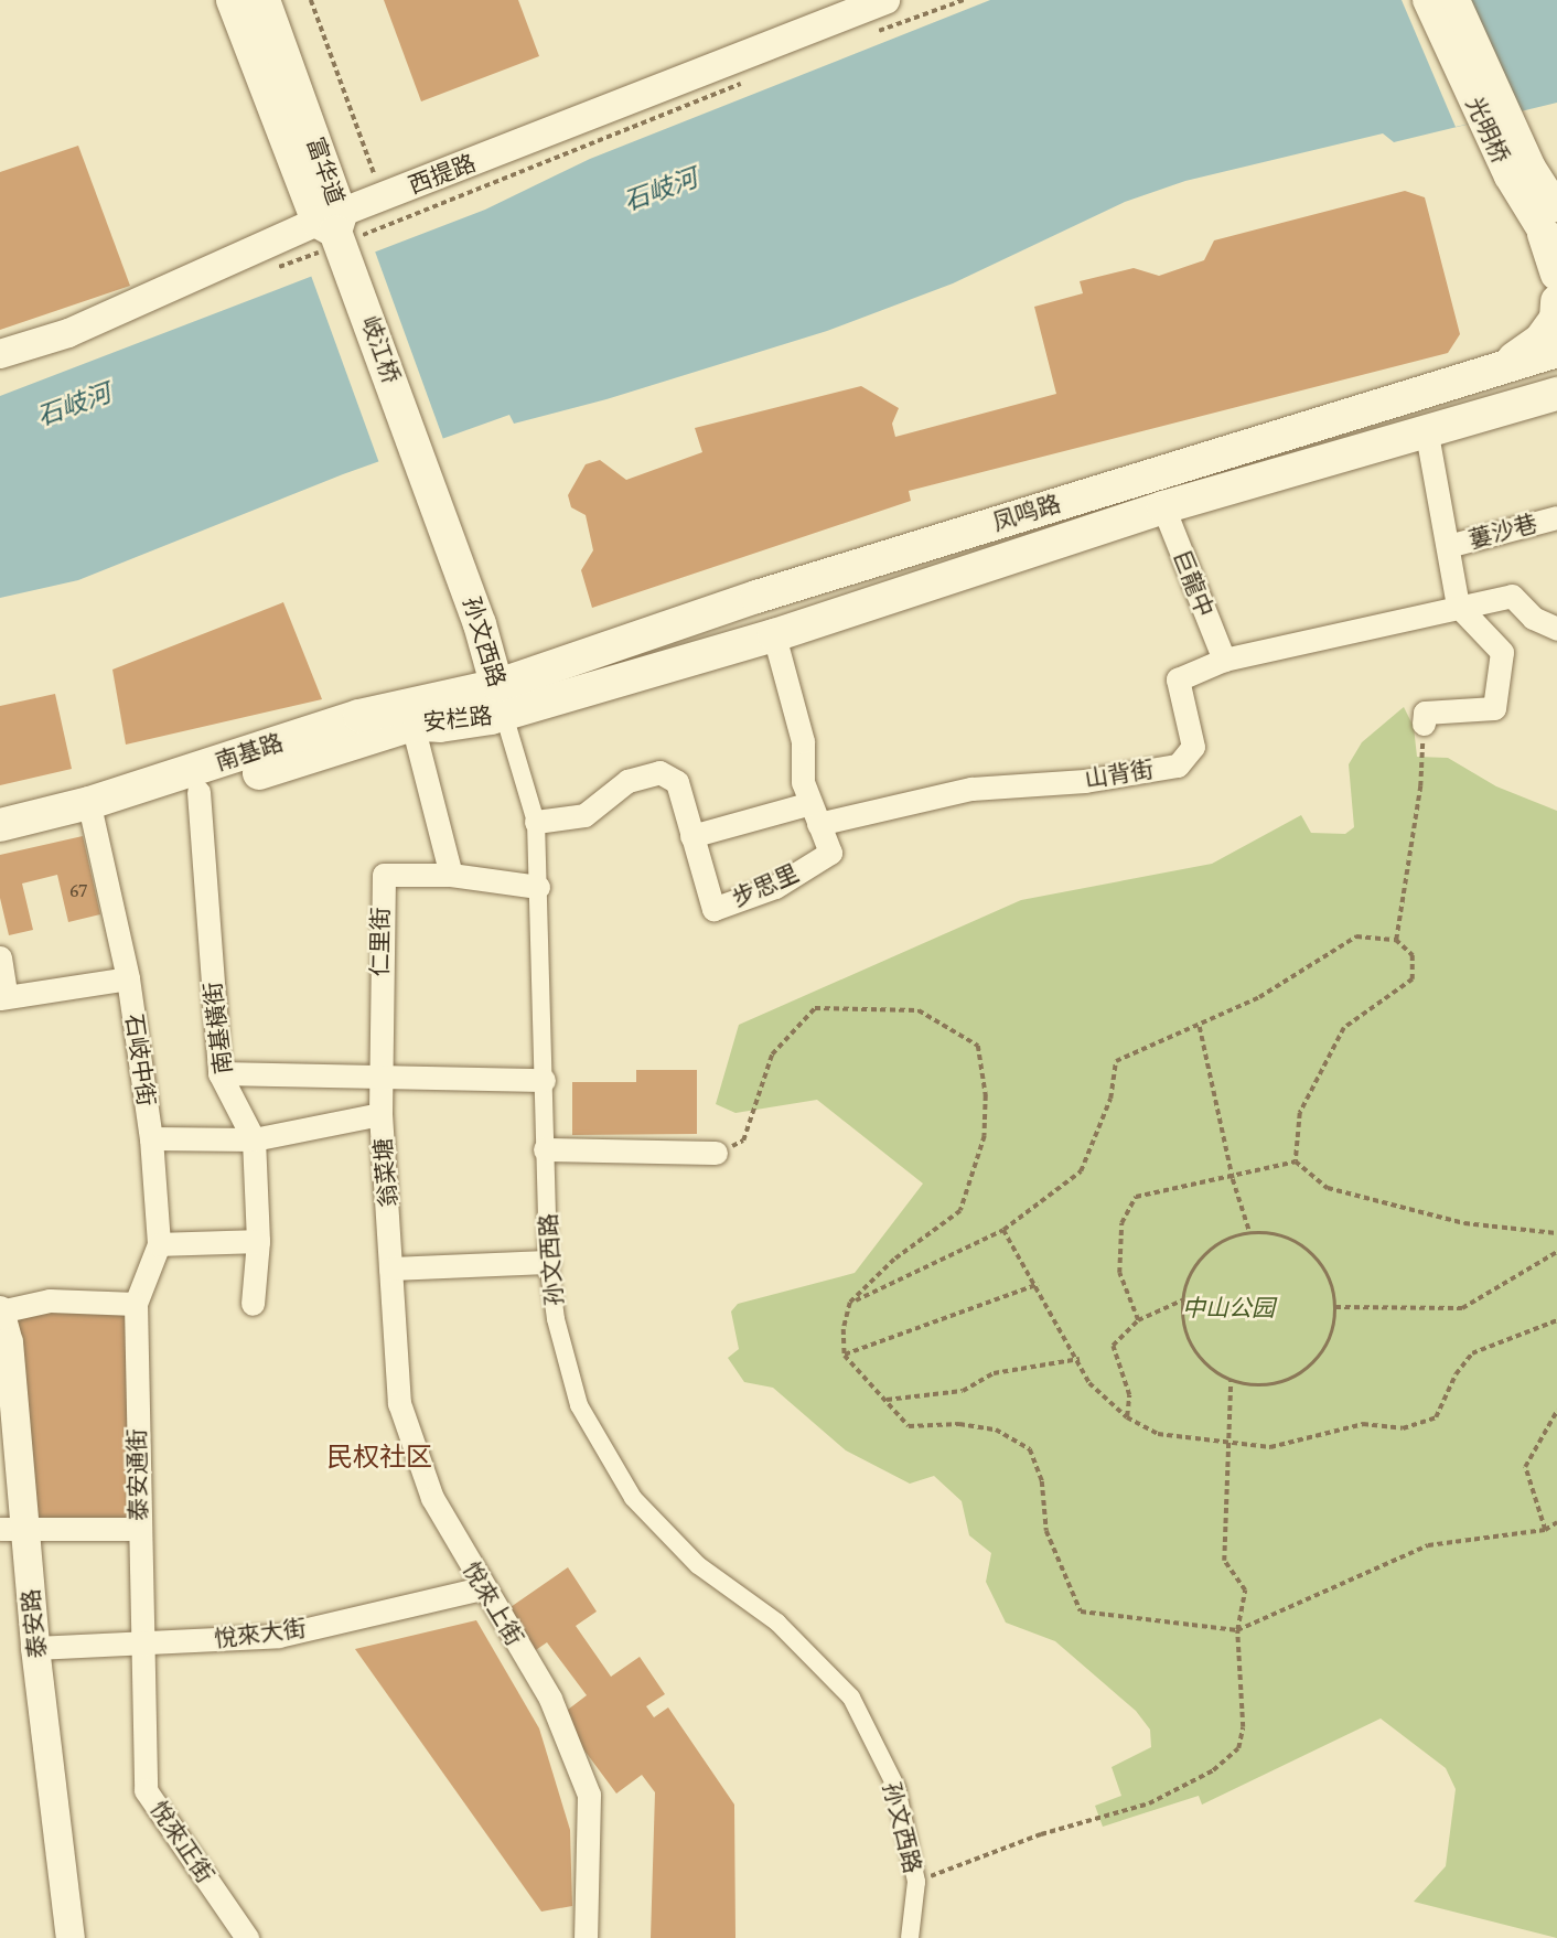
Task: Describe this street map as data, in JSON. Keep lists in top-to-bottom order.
{
  "streets": {
    "main road": [
      "富华道",
      "岐江桥",
      "凤鸣路",
      "孙文西路",
      "安栏路",
      "南基路"
    ],
    "street": [
      "光明桥",
      "西提路",
      "蔞沙巷",
      "巨龍中",
      "山背街",
      "步思里",
      "仁里街",
      "南基橫街",
      "石岐中街",
      "翁菜塘",
      "泰安通街",
      "悅來上街",
      "泰安路",
      "悅來大街",
      "悅來正街"
    ]
  },
  "crossings": [
    ["富华道", "西提路"],
    ["富华道", "岐江桥"],
    ["西提路", "岐江桥"],
    ["岐江桥", "孙文西路"],
    ["凤鸣路", "巨龍中"],
    ["凤鸣路", "孙文西路"],
    ["凤鸣路", "安栏路"],
    ["凤鸣路", "南基路"],
    ["凤鸣路", "步思里"],
    ["巨龍中", "山背街"],
    ["孙文西路", "安栏路"],
    ["孙文西路", "南基路"],
    ["孙文西路", "步思里"],
    ["孙文西路", "仁里街"],
    ["安栏路", "南基路"],
    ["南基路", "南基橫街"],
    ["南基路", "石岐中街"],
    ["山背街", "步思里"],
    ["仁里街", "翁菜塘"],
    ["石岐中街", "泰安通街"],
    ["翁菜塘", "悅來上街"],
    ["泰安通街", "悅來大街"],
    ["泰安通街", "悅來正街"],
    ["悅來上街", "悅來大街"],
    ["泰安路", "悅來大街"],
    ["悅來大街", "悅來正街"]
  ],
  "districts": ["民权社区"],
  "water": ["石岐河"],
  "parks": ["中山公园"],
  "house_numbers": ["67"]
}
